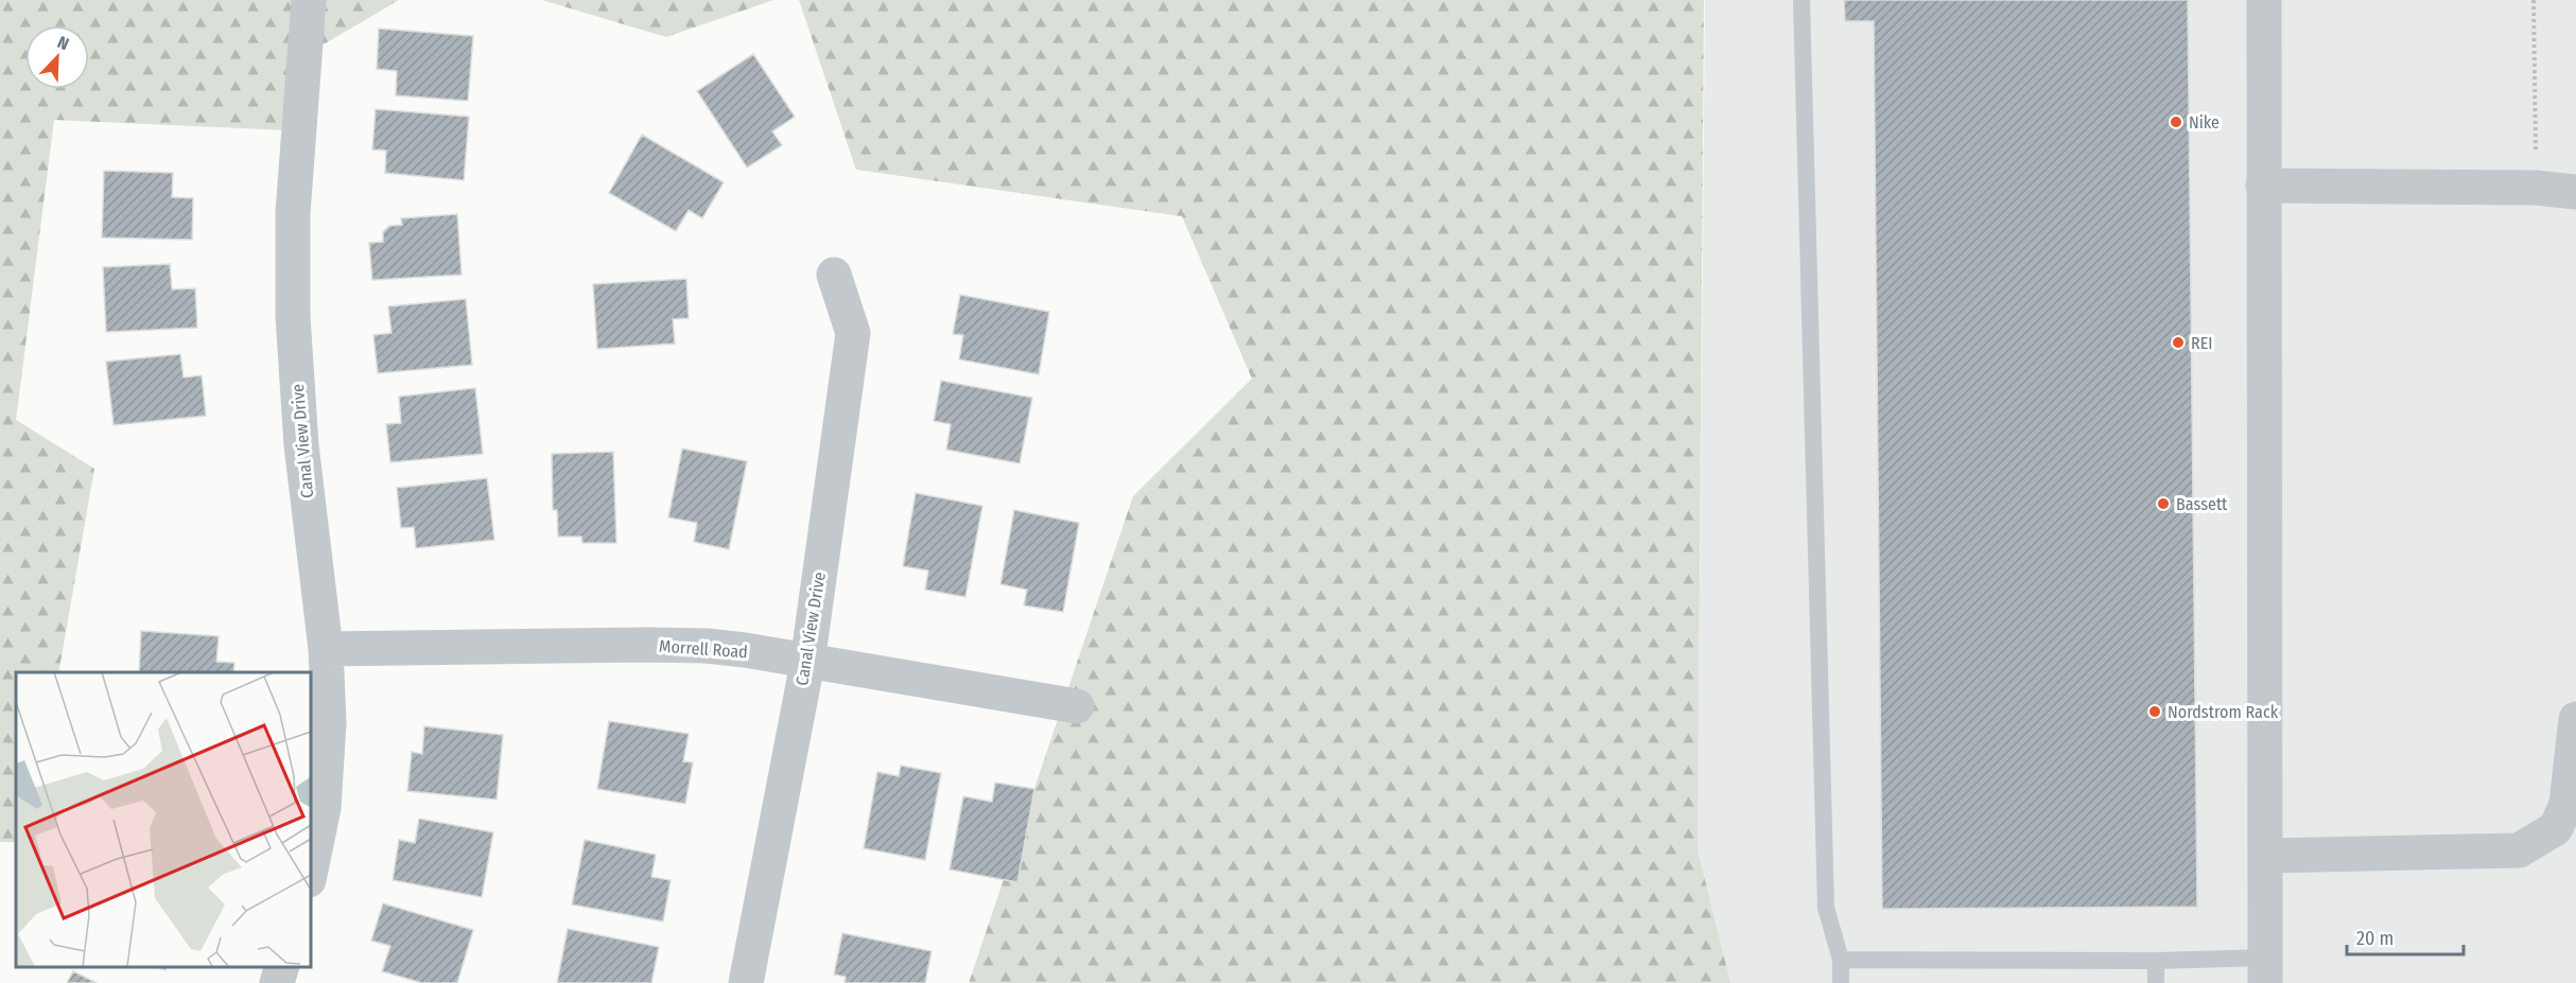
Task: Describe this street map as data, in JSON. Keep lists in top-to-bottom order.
{
  "streets": {
    "street": ["Canal View Drive", "Morrell Road"]
  },
  "crossings": [
    ["Canal View Drive", "Morrell Road"]
  ],
  "places": [
    "Nike",
    "REI",
    "Bassett",
    "Nordstrom Rack"
  ],
  "scale_bar": "20 m",
  "north": "top right"
}
